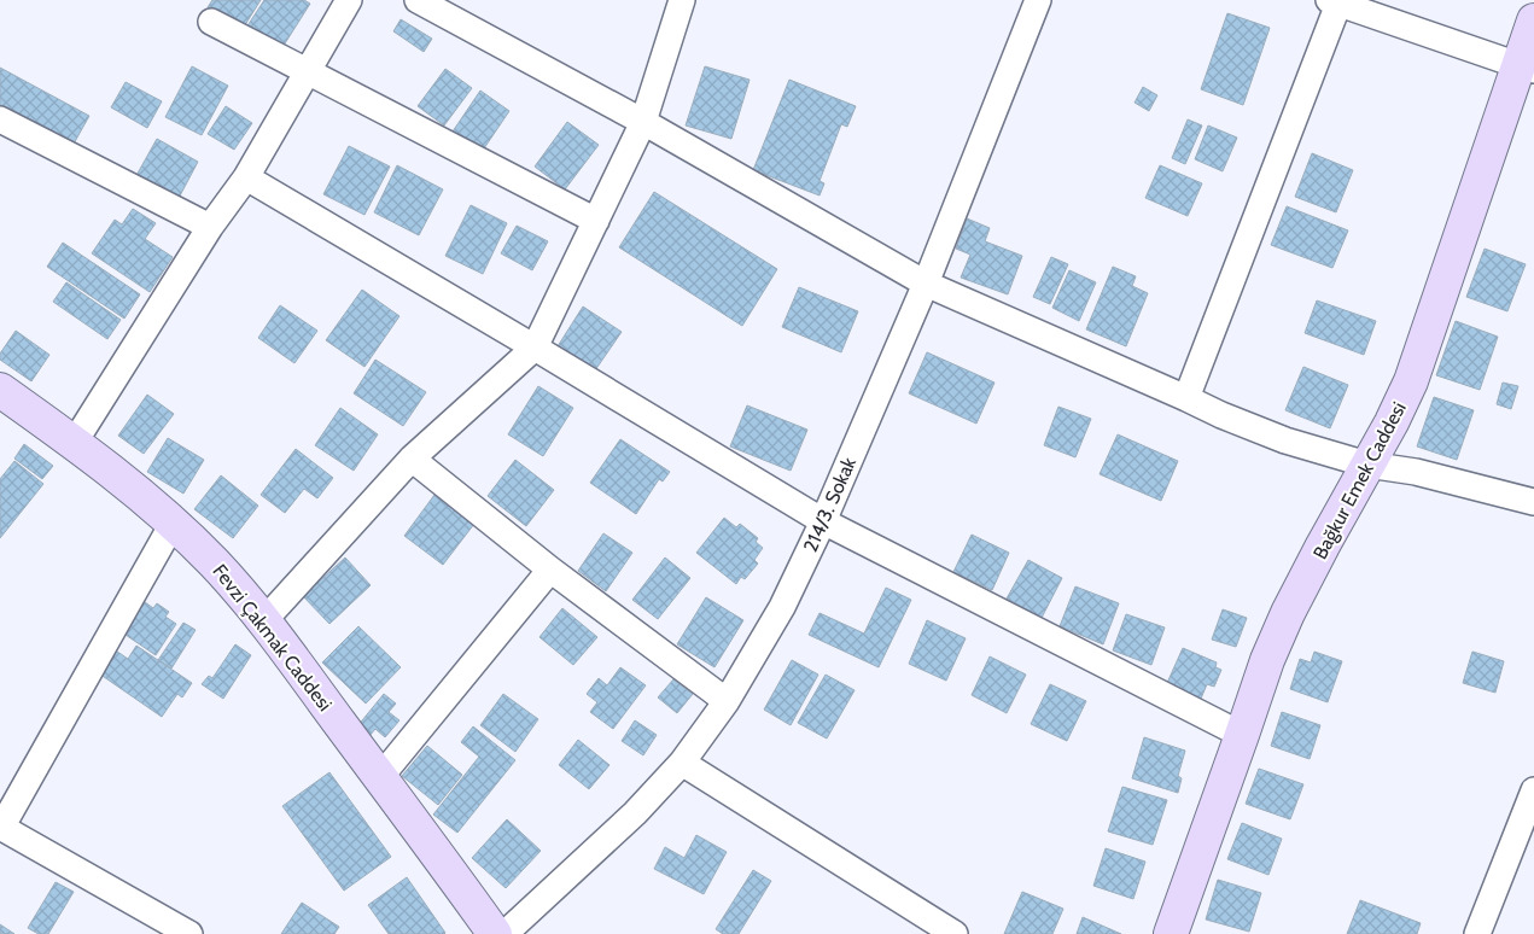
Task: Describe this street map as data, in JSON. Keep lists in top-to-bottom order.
{
  "streets": {
    "street": ["Bağkur Emek Caddesi", "214/3. Sokak", "Fevzi Çakmak Caddesi"]
  }
}
